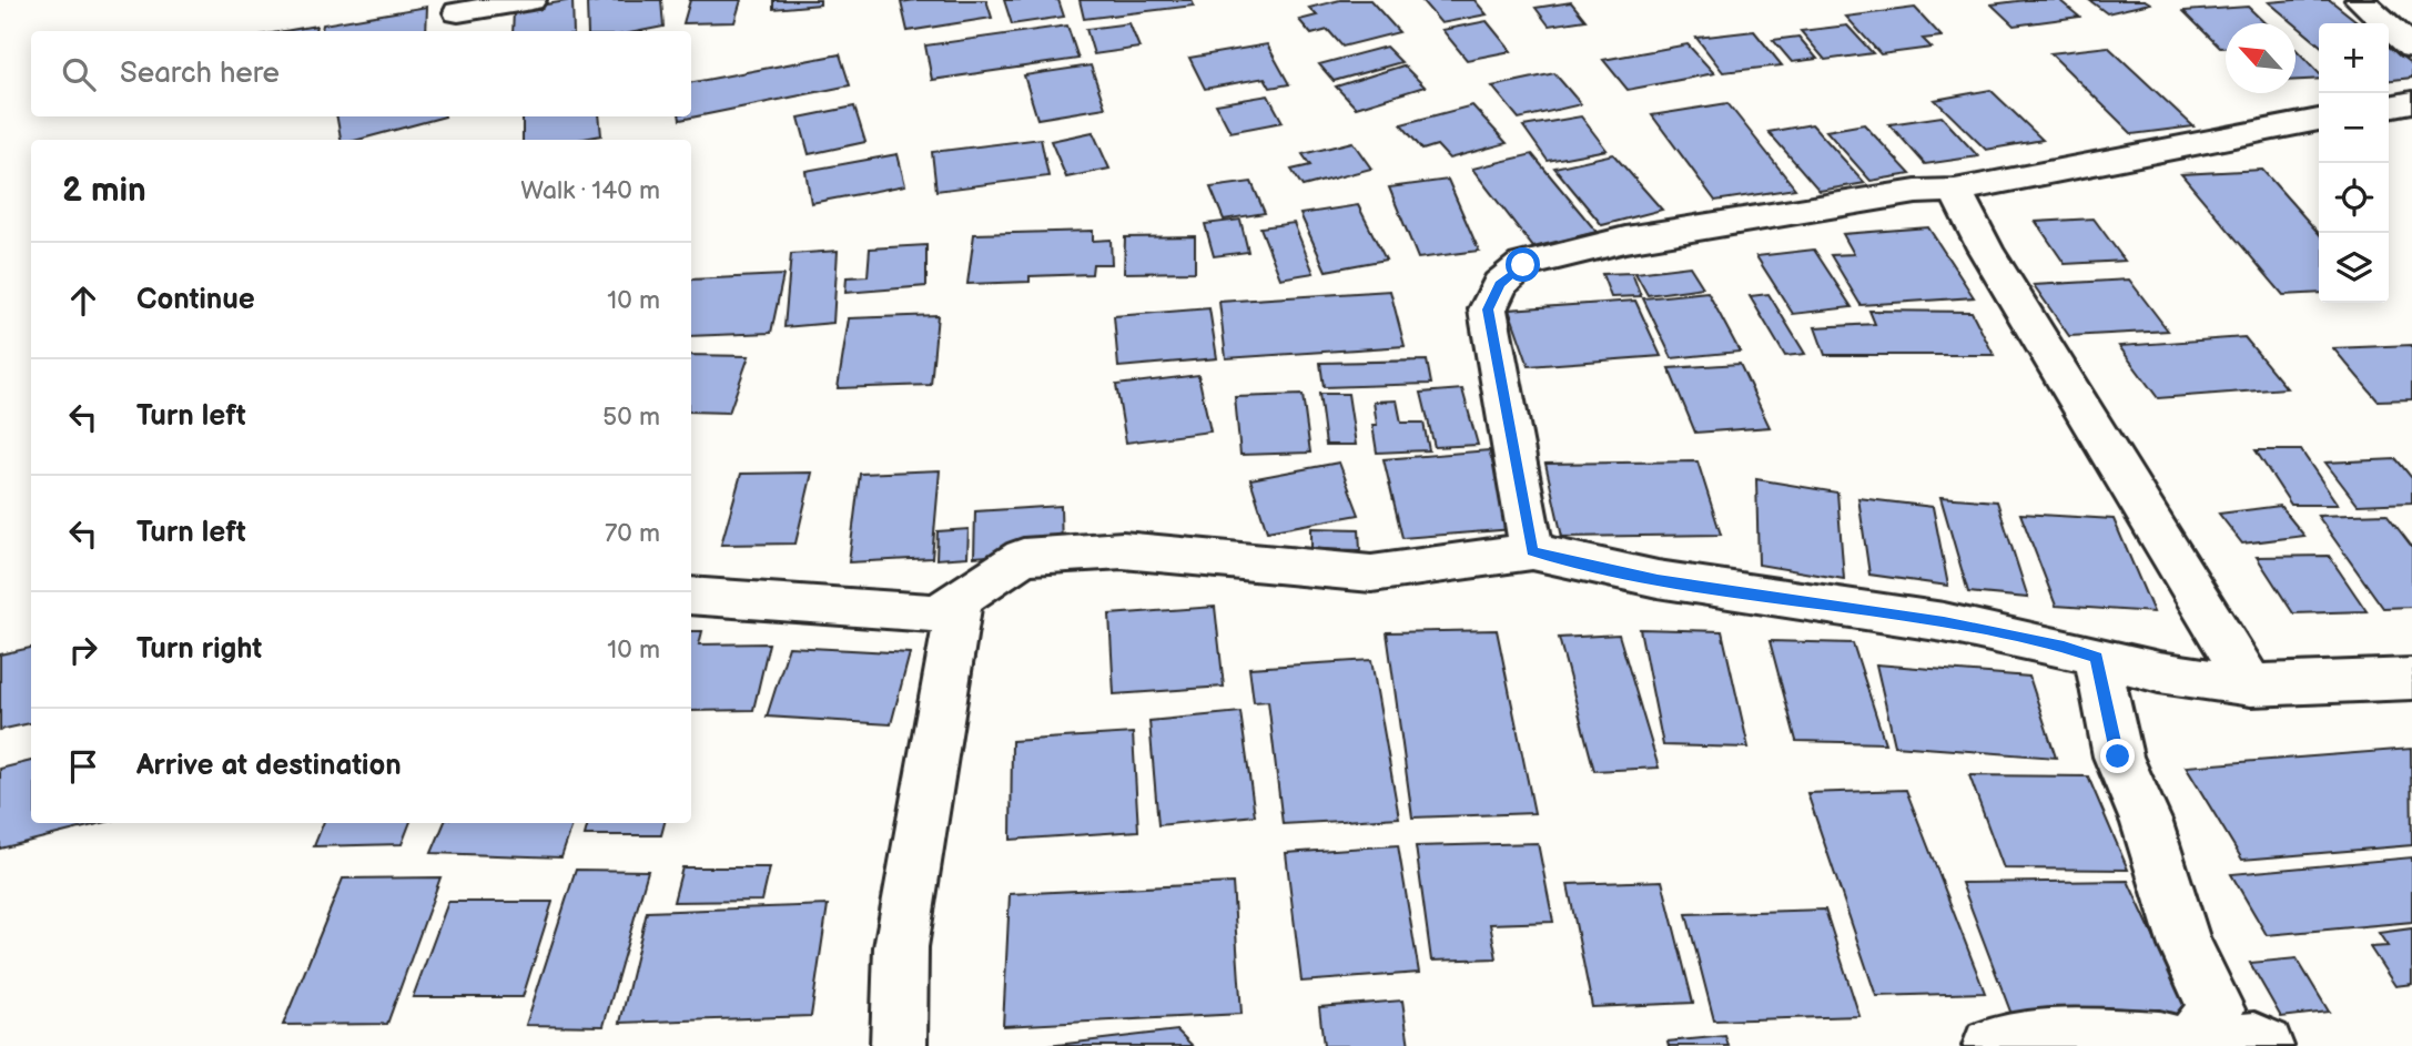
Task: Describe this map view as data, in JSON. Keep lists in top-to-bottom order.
{
  "north": "top left",
  "page": {
    "map_buttons": ["+", "−"],
    "search": "Search here",
    "heading": ["2 min", "Walk · 140 m"],
    "list": [
      ["Continue", "10 m"],
      ["Turn left", "50 m"],
      ["Turn left", "70 m"],
      ["Turn right", "10 m"],
      "Arrive at destination"
    ]
  }
}
